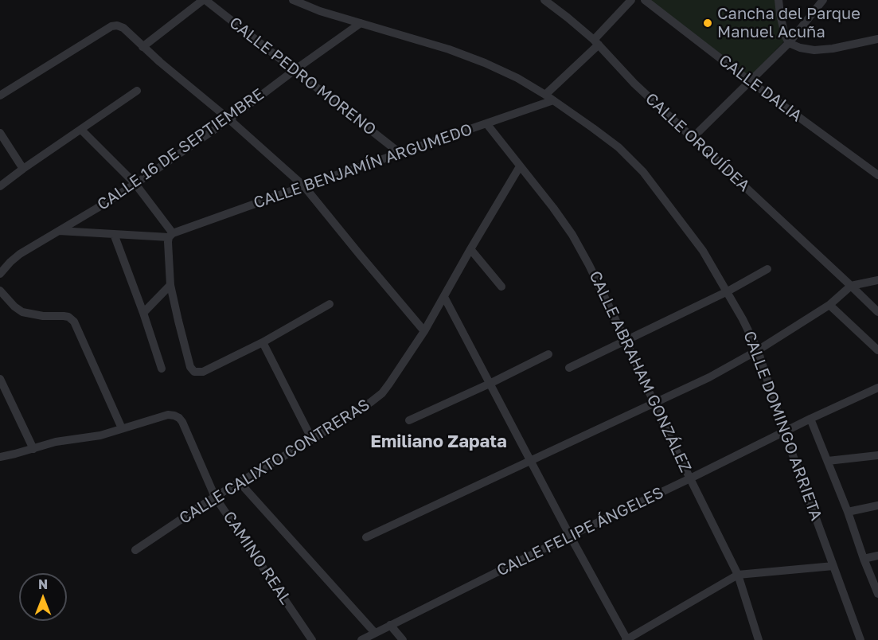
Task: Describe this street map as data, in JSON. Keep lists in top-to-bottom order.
{
  "streets": {
    "street": [
      "CALLE PEDRO MORENO",
      "CALLE DALIA",
      "CALLE ORQUÍDEA",
      "CALLE 16 DE SEPTIEMBRE",
      "CALLE BENJAMÍN ARGUMEDO",
      "CALLE ABRAHAM GONZÁLEZ",
      "CALLE DOMINGO ARRIETA",
      "CALLE CALIXTO CONTRERAS",
      "CALLE FELIPE ÁNGELES",
      "CAMINO REAL"
    ]
  },
  "crossings": [
    ["CALLE PEDRO MORENO", "CALLE 16 DE SEPTIEMBRE"],
    ["CALLE PEDRO MORENO", "CALLE BENJAMÍN ARGUMEDO"],
    ["CALLE 16 DE SEPTIEMBRE", "CALLE DOMINGO ARRIETA"],
    ["CALLE BENJAMÍN ARGUMEDO", "CALLE ABRAHAM GONZÁLEZ"],
    ["CALLE BENJAMÍN ARGUMEDO", "CALLE DOMINGO ARRIETA"],
    ["CALLE ABRAHAM GONZÁLEZ", "CALLE CALIXTO CONTRERAS"],
    ["CALLE ABRAHAM GONZÁLEZ", "CALLE FELIPE ÁNGELES"],
    ["CALLE DOMINGO ARRIETA", "CALLE FELIPE ÁNGELES"],
    ["CALLE CALIXTO CONTRERAS", "CAMINO REAL"]
  ],
  "districts": ["Emiliano Zapata"],
  "places": ["Cancha del Parque Manuel Acuña"],
  "north": "top"
}
